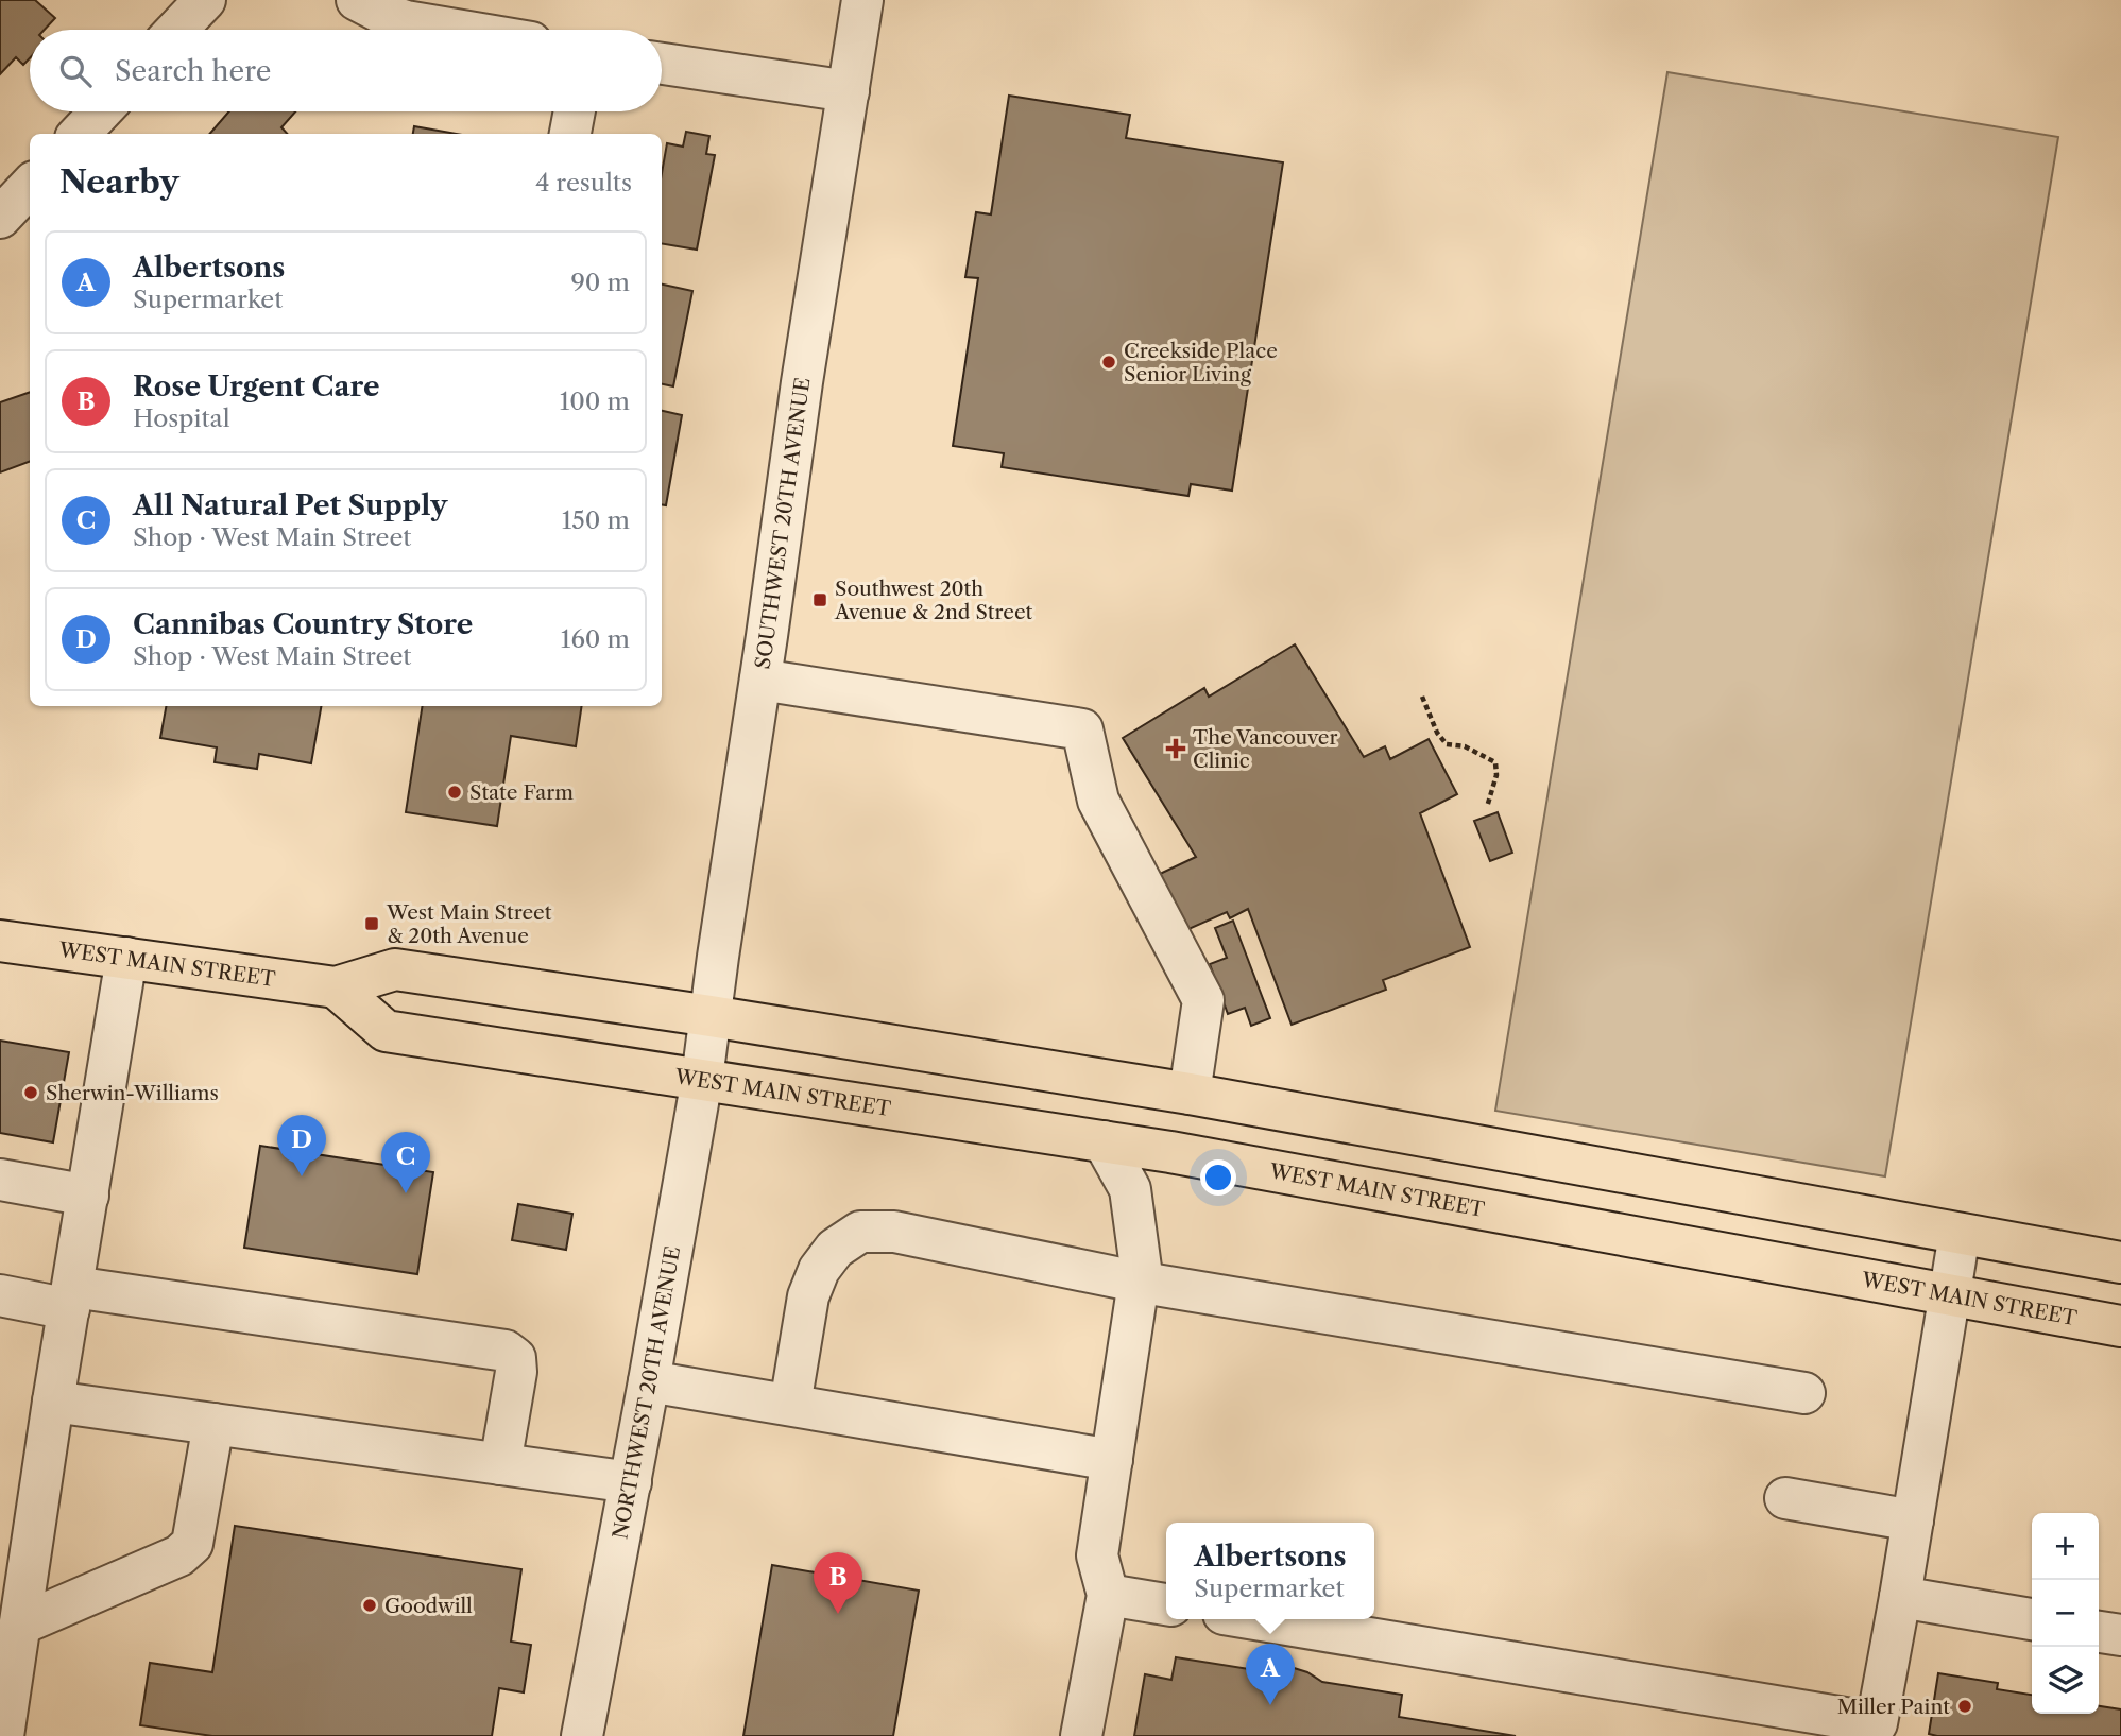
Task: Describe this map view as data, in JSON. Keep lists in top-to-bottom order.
{
  "streets": {
    "highway": ["WEST MAIN STREET"],
    "street": ["SOUTHWEST 20TH AVENUE", "NORTHWEST 20TH AVENUE"]
  },
  "crossings": [
    ["SOUTHWEST 20TH AVENUE", "WEST MAIN STREET"],
    ["SOUTHWEST 20TH AVENUE", "NORTHWEST 20TH AVENUE"],
    ["WEST MAIN STREET", "NORTHWEST 20TH AVENUE"]
  ],
  "places": {
    "other": [
      "Creekside Place Senior Living",
      "State Farm",
      "Sherwin-Williams",
      "Goodwill",
      "Miller Paint"
    ],
    "transit": ["Southwest 20th Avenue & 2nd Street", "West Main Street & 20th Avenue"],
    "health": ["The Vancouver Clinic"]
  },
  "page": {
    "search": "Search here",
    "heading": ["Nearby", "4 results"],
    "list": [
      {
        "mark": "A",
        "name": "Albertsons",
        "note": "Supermarket",
        "value": "90 m"
      },
      {
        "mark": "B",
        "name": "Rose Urgent Care",
        "note": "Hospital",
        "value": "100 m"
      },
      {
        "mark": "C",
        "name": "All Natural Pet Supply",
        "note": "Shop · West Main Street",
        "value": "150 m"
      },
      {
        "mark": "D",
        "name": "Cannibas Country Store",
        "note": "Shop · West Main Street",
        "value": "160 m"
      }
    ],
    "pins": [
      "D",
      "C",
      "B",
      "A"
    ],
    "map_buttons": ["+", "−"],
    "popup": ["Albertsons", "Supermarket"]
  }
}
